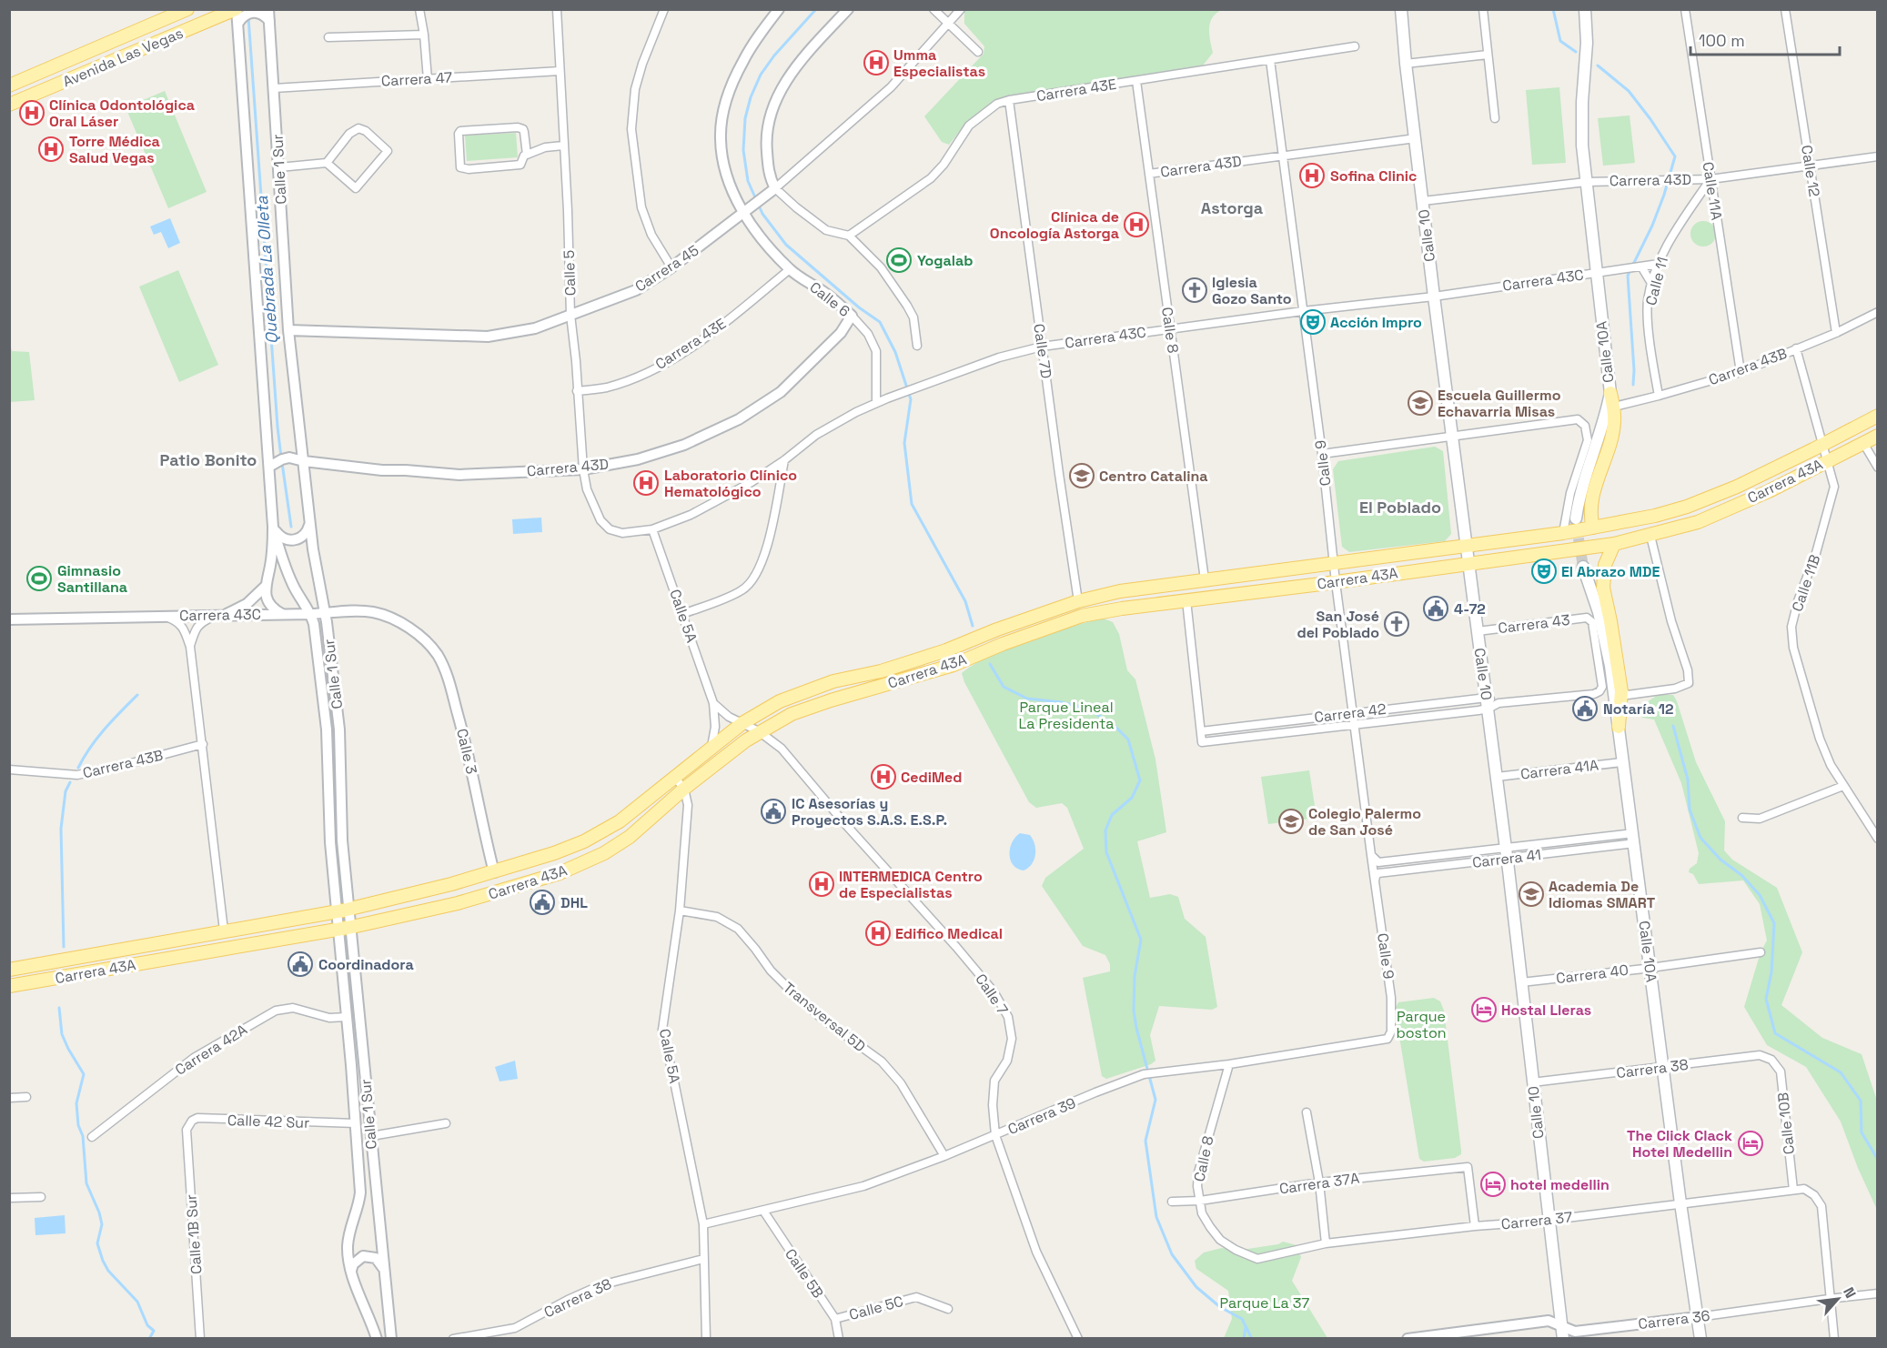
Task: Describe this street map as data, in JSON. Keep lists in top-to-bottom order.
{
  "streets": {
    "main road": [
      "Avenida Las Vegas",
      "Calle 10",
      "Calle 10A",
      "Carrera 43A"
    ],
    "street": [
      "Carrera 47",
      "Carrera 43E",
      "Carrera 43D",
      "Calle 1 Sur",
      "Calle 12",
      "Calle 11A",
      "Carrera 45",
      "Calle 5",
      "Carrera 43C",
      "Calle 11",
      "Calle 6",
      "Calle 8",
      "Calle 7D",
      "Carrera 43B",
      "Calle 9",
      "Calle 11B",
      "Calle 5A",
      "Carrera 43",
      "Carrera 42",
      "Calle 3",
      "Carrera 41A",
      "Carrera 41",
      "Carrera 40",
      "Calle 7",
      "Transversal 5D",
      "Carrera 42A",
      "Carrera 38",
      "Carrera 39",
      "Calle 42 Sur",
      "Calle 10B",
      "Carrera 37A",
      "Carrera 37",
      "Calle 1B Sur",
      "Calle 5B",
      "Calle 5C",
      "Carrera 36"
    ]
  },
  "crossings": [
    ["Avenida Las Vegas", "Calle 1 Sur"],
    ["Carrera 47", "Calle 1 Sur"],
    ["Carrera 47", "Calle 5"],
    ["Carrera 43E", "Calle 5"],
    ["Carrera 43E", "Calle 6"],
    ["Carrera 43E", "Calle 8"],
    ["Carrera 43E", "Calle 7D"],
    ["Carrera 43E", "Calle 9"],
    ["Carrera 43D", "Calle 1 Sur"],
    ["Carrera 43D", "Calle 12"],
    ["Carrera 43D", "Calle 11A"],
    ["Carrera 43D", "Calle 10"],
    ["Carrera 43D", "Calle 5"],
    ["Carrera 43D", "Calle 11"],
    ["Carrera 43D", "Calle 6"],
    ["Carrera 43D", "Calle 8"],
    ["Carrera 43D", "Calle 10A"],
    ["Carrera 43D", "Calle 9"],
    ["Calle 1 Sur", "Carrera 45"],
    ["Calle 1 Sur", "Carrera 43C"],
    ["Calle 1 Sur", "Carrera 43A"],
    ["Calle 1 Sur", "Carrera 42A"],
    ["Calle 1 Sur", "Calle 42 Sur"],
    ["Calle 12", "Carrera 43B"],
    ["Calle 11A", "Calle 11"],
    ["Calle 11A", "Carrera 43B"],
    ["Calle 10", "Carrera 43C"],
    ["Calle 10", "Carrera 43A"],
    ["Calle 10", "Carrera 43"],
    ["Calle 10", "Carrera 42"],
    ["Calle 10", "Carrera 41A"],
    ["Calle 10", "Carrera 41"],
    ["Calle 10", "Carrera 40"],
    ["Calle 10", "Carrera 38"],
    ["Calle 10", "Carrera 37"],
    ["Calle 10", "Carrera 36"],
    ["Carrera 45", "Calle 5"],
    ["Carrera 45", "Calle 6"],
    ["Calle 5", "Carrera 43C"],
    ["Carrera 43C", "Calle 11"],
    ["Carrera 43C", "Calle 6"],
    ["Carrera 43C", "Calle 8"],
    ["Carrera 43C", "Calle 7D"],
    ["Carrera 43C", "Calle 10A"],
    ["Carrera 43C", "Calle 9"],
    ["Carrera 43C", "Calle 5A"],
    ["Carrera 43C", "Calle 3"],
    ["Calle 11", "Carrera 43B"],
    ["Calle 8", "Carrera 43A"],
    ["Calle 8", "Carrera 39"],
    ["Calle 8", "Carrera 37A"],
    ["Calle 8", "Carrera 37"],
    ["Calle 7D", "Carrera 43A"],
    ["Calle 10A", "Carrera 41A"],
    ["Calle 10A", "Carrera 41"],
    ["Calle 10A", "Carrera 40"],
    ["Calle 10A", "Carrera 38"],
    ["Calle 10A", "Carrera 37"],
    ["Calle 10A", "Carrera 36"],
    ["Carrera 43B", "Calle 11B"],
    ["Calle 9", "Carrera 43A"],
    ["Calle 9", "Carrera 42"],
    ["Calle 9", "Carrera 41"],
    ["Calle 9", "Carrera 39"],
    ["Carrera 43A", "Calle 11B"],
    ["Carrera 43A", "Calle 5A"],
    ["Carrera 43A", "Calle 3"],
    ["Carrera 43A", "Calle 7"],
    ["Calle 5A", "Transversal 5D"],
    ["Calle 5A", "Carrera 38"],
    ["Calle 5A", "Carrera 39"],
    ["Carrera 43", "Carrera 42"],
    ["Calle 7", "Carrera 39"],
    ["Transversal 5D", "Carrera 39"],
    ["Carrera 38", "Calle 10B"],
    ["Carrera 39", "Calle 5B"],
    ["Calle 42 Sur", "Calle 1B Sur"],
    ["Calle 10B", "Carrera 37"],
    ["Carrera 37A", "Carrera 37"],
    ["Carrera 37", "Carrera 36"],
    ["Calle 5B", "Calle 5C"]
  ],
  "districts": ["Astorga", "Patio Bonito", "El Poblado"],
  "water": ["Quebrada La Olleta"],
  "parks": ["Parque Lineal La Presidenta", "Parque boston", "Parque La 37"],
  "places": {
    "hospital": [
      "Umma Especialistas",
      "Clínica Odontológica Oral Láser",
      "Torre Médica Salud Vegas",
      "Sofina Clinic",
      "Clínica de Oncología Astorga",
      "Laboratorio Clínico Hematológico",
      "CediMed",
      "INTERMEDICA Centro de Especialistas",
      "Edifico Medical"
    ],
    "sports": ["Yogalab", "Gimnasio Santillana"],
    "church": ["Iglesia Gozo Santo", "San José del Poblado"],
    "theatre": ["Acción Impro", "El Abrazo MDE"],
    "school or university": [
      "Escuela Guillermo Echavarria Misas",
      "Centro Catalina",
      "Colegio Palermo de San José",
      "Academia De Idiomas SMART"
    ],
    "public building": [
      "4-72",
      "Notaría 12",
      "IC Asesorías y Proyectos S.A.S. E.S.P.",
      "DHL",
      "Coordinadora"
    ],
    "hotel": ["Hostal Lleras", "The Click Clack Hotel Medellin", "hotel medellin"]
  },
  "scale_bar": "100 m",
  "north": "top right"
}
